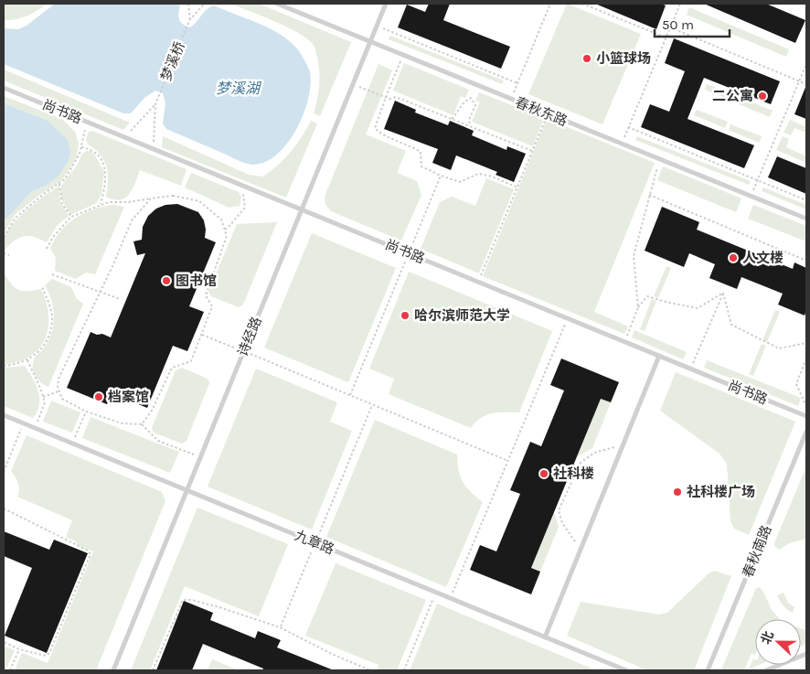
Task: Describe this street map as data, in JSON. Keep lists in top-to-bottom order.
{
  "streets": {
    "lane": [
      "尚书路",
      "春秋东路",
      "诗经路",
      "九章路",
      "春秋南路"
    ],
    "path": ["梦溪桥"]
  },
  "crossings": [
    ["尚书路", "诗经路"],
    ["春秋东路", "诗经路"],
    ["诗经路", "九章路"]
  ],
  "water": ["梦溪湖"],
  "places": [
    "小篮球场",
    "二公寓",
    "人文楼",
    "图书馆",
    "哈尔滨师范大学",
    "档案馆",
    "社科楼",
    "社科楼广场"
  ],
  "scale_bar": "50 m",
  "north": "left"
}
